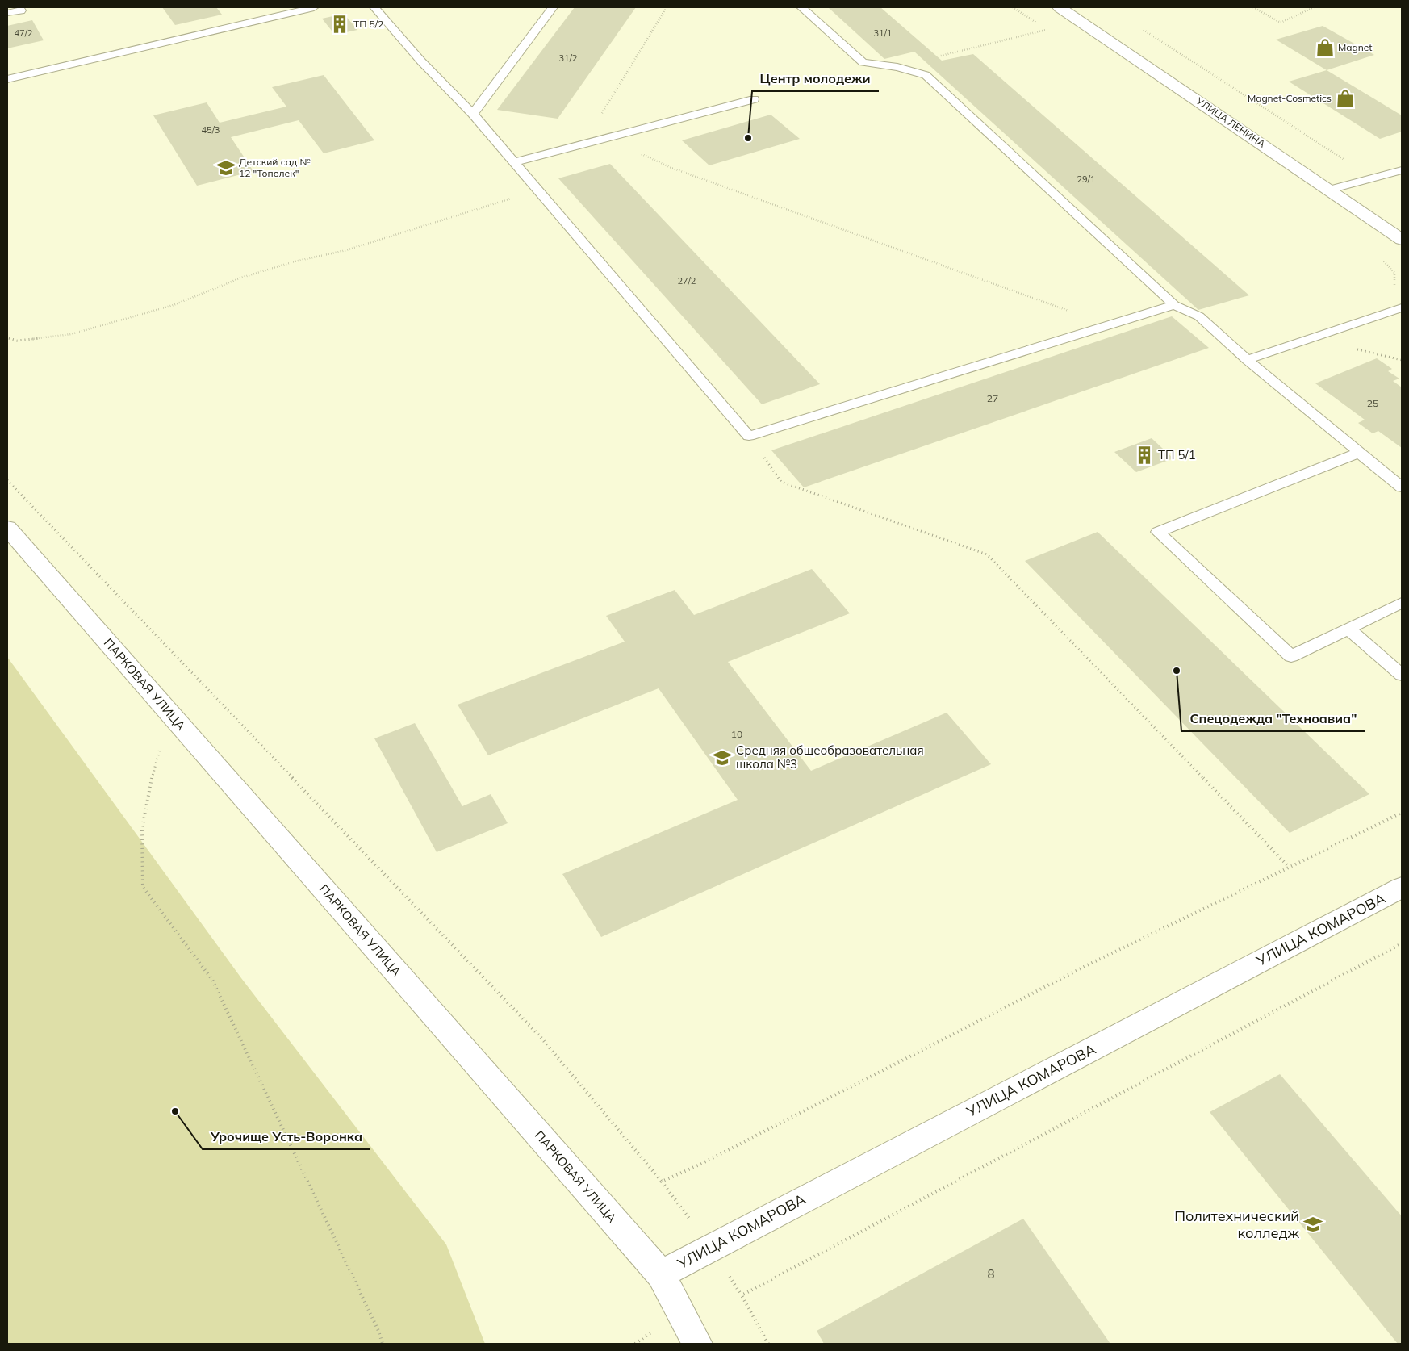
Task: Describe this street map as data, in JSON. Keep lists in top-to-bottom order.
{
  "streets": {
    "street": ["УЛИЦА ЛЕНИНА", "ПАРКОВАЯ УЛИЦА", "УЛИЦА КОМАРОВА"]
  },
  "crossings": [
    ["ПАРКОВАЯ УЛИЦА", "УЛИЦА КОМАРОВА"]
  ],
  "places": {
    "building": ["ТП 5/2", "ТП 5/1"],
    "shop": ["Magnet", "Magnet-Cosmetics"],
    "other": ["Центр молодежи", "Спецодежда \"Техноавиа\"", "Урочище Усть-Воронка"],
    "school or university": ["Детский сад № 12 \"Тополек\"", "Средняя общеобразовательная школа №3", "Политехнический колледж"]
  },
  "house_numbers": [
    "47/2",
    "31/1",
    "31/2",
    "45/3",
    "29/1",
    "27/2",
    "27",
    "25",
    "10",
    "8"
  ]
}
